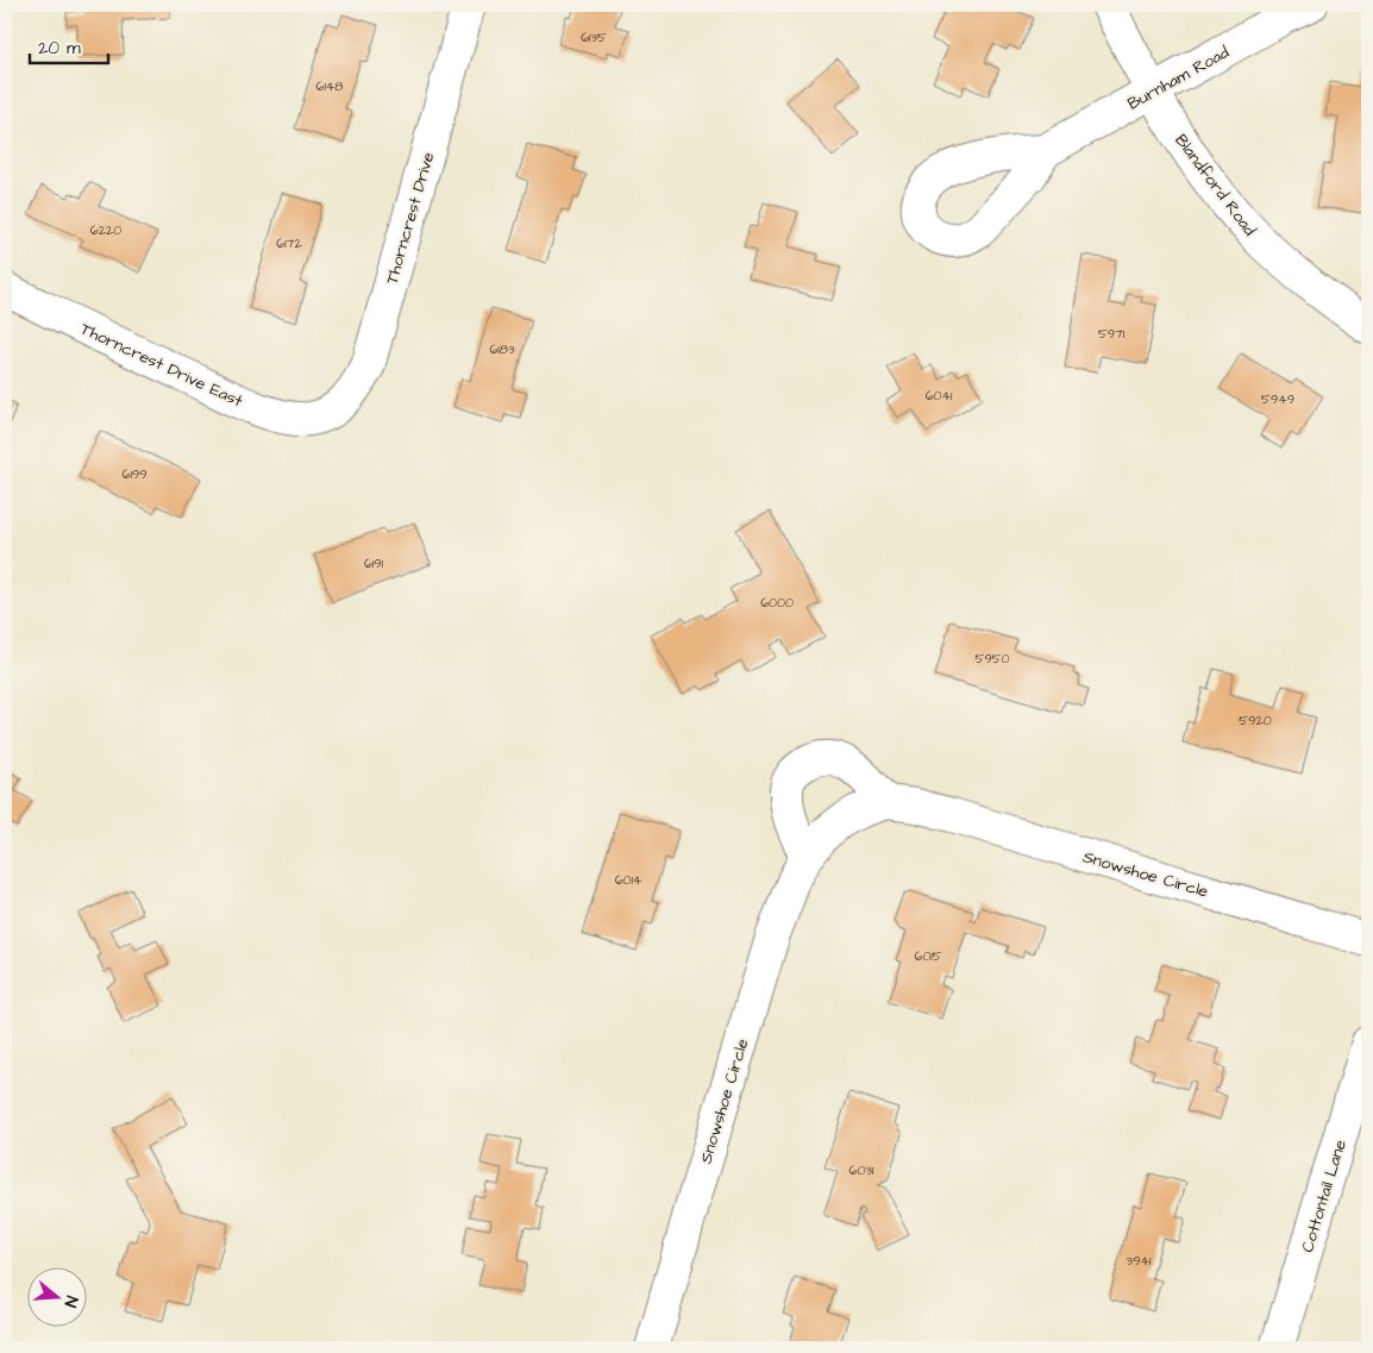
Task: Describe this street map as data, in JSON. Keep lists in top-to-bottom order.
{
  "streets": {
    "street": [
      "Burnham Road",
      "Blandford Road",
      "Thorncrest Drive",
      "Thorncrest Drive East",
      "Snowshoe Circle",
      "Cottontail Lane"
    ]
  },
  "crossings": [
    ["Burnham Road", "Blandford Road"],
    ["Thorncrest Drive", "Thorncrest Drive East"]
  ],
  "house_numbers": [
    "6135",
    "6148",
    "6220",
    "6172",
    "5971",
    "6183",
    "6041",
    "5949",
    "6199",
    "6191",
    "6000",
    "5950",
    "5920",
    "6014",
    "6015",
    "6031",
    "3941"
  ],
  "scale_bar": "20 m",
  "north": "right"
}
